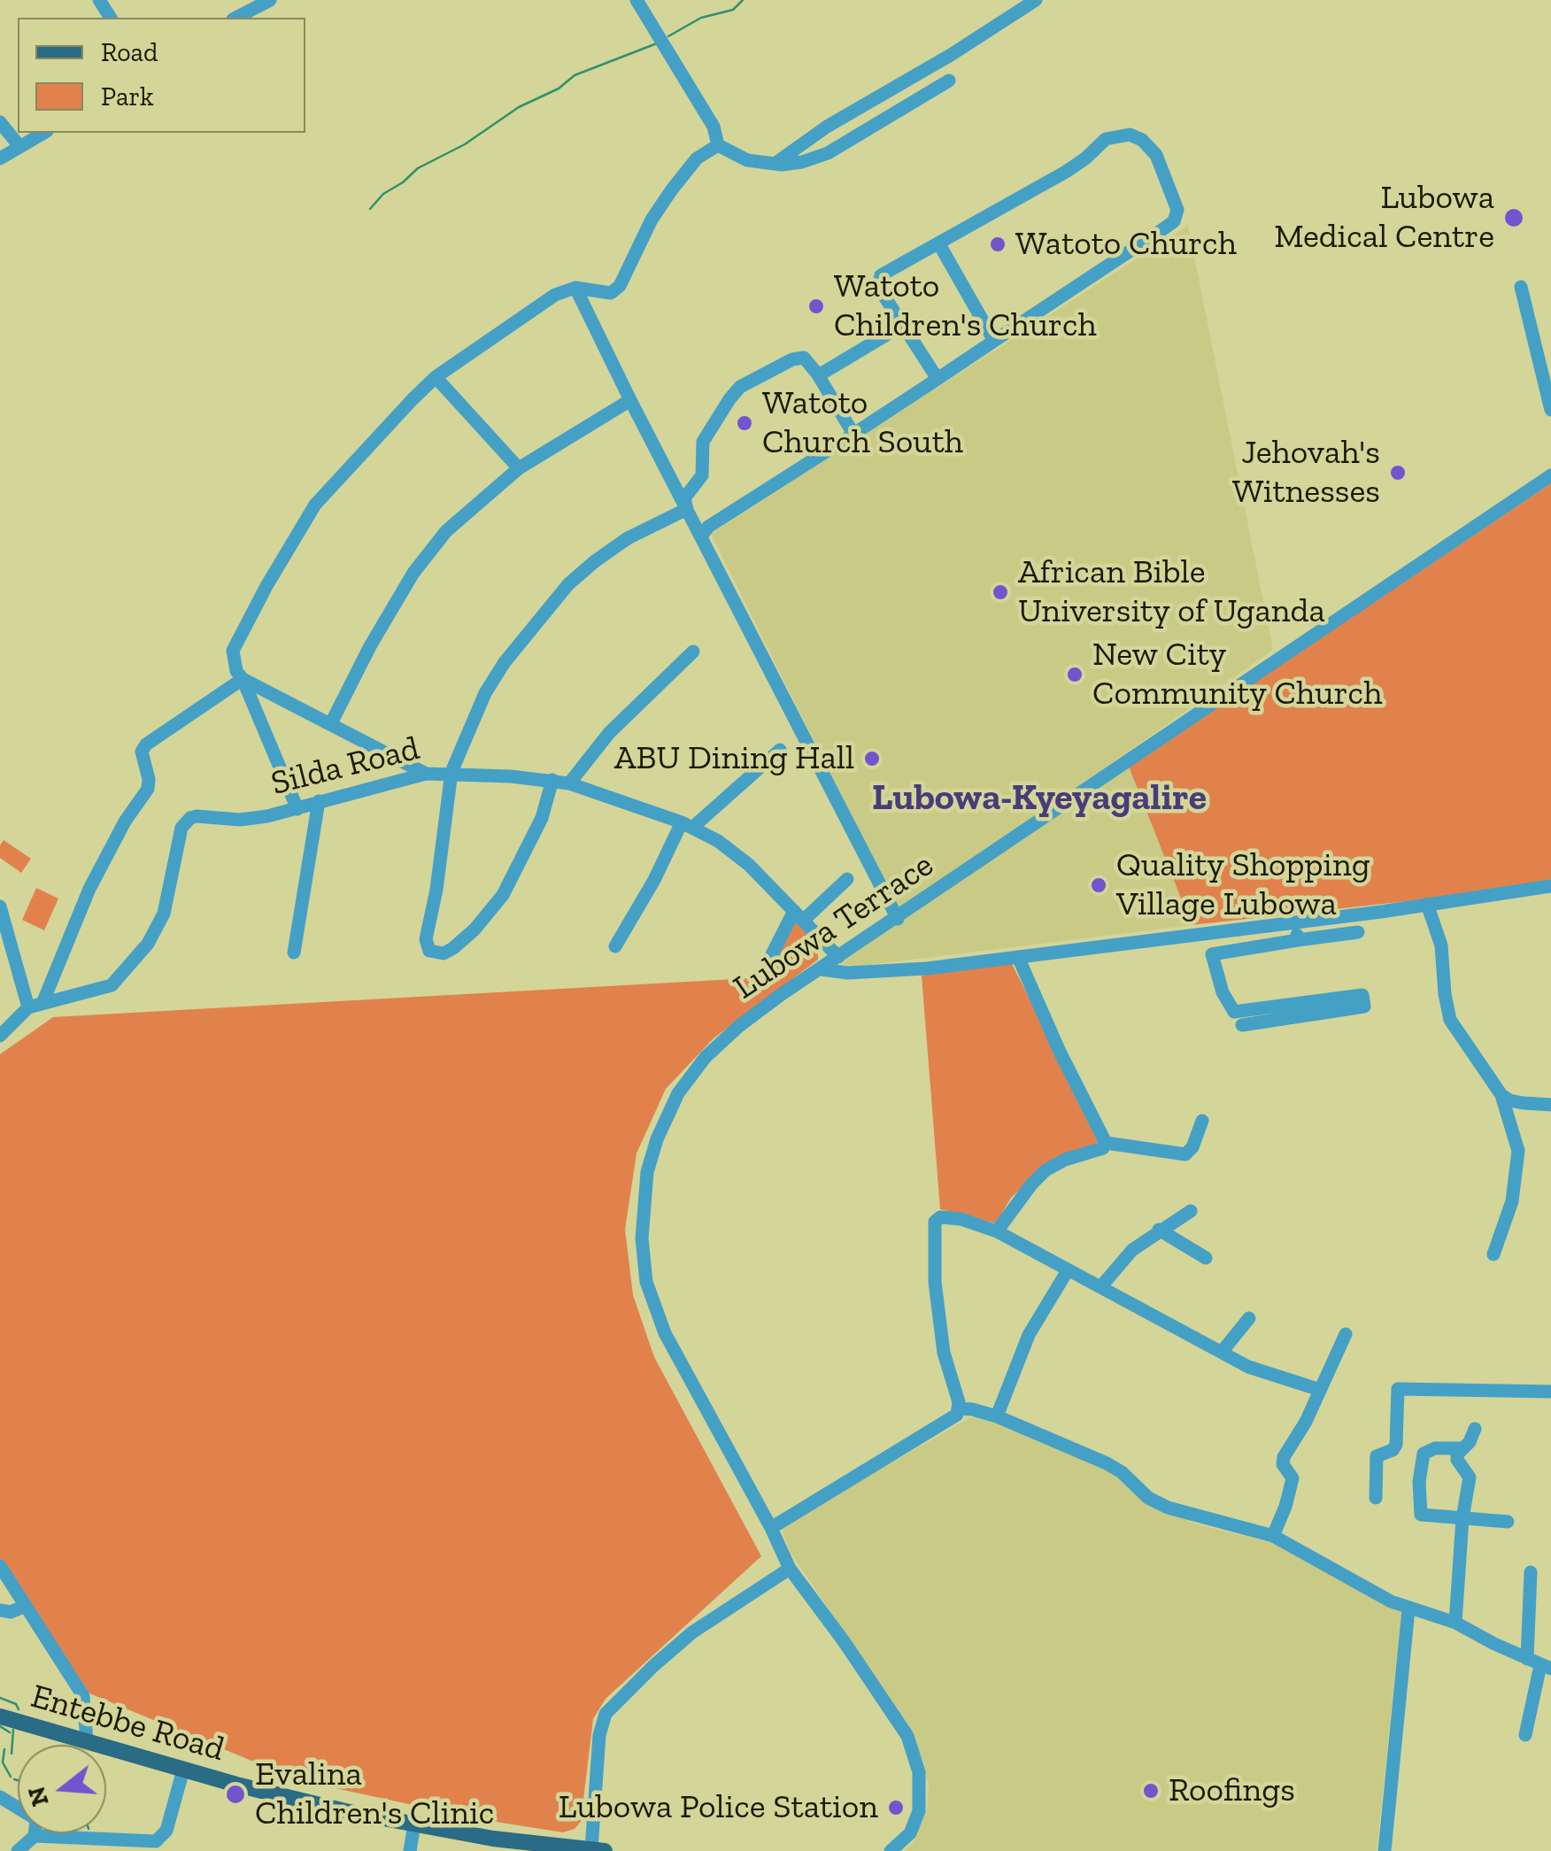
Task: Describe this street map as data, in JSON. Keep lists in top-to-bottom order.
{
  "streets": {
    "main road": ["Entebbe Road"],
    "street": ["Silda Road", "Lubowa Terrace"]
  },
  "crossings": [
    ["Silda Road", "Lubowa Terrace"]
  ],
  "districts": ["Lubowa-Kyeyagalire"],
  "places": [
    "Lubowa Medical Centre",
    "Watoto Church",
    "Watoto Children's Church",
    "Watoto Church South",
    "Jehovah's Witnesses",
    "African Bible University of Uganda",
    "New City Community Church",
    "ABU Dining Hall",
    "Quality Shopping Village Lubowa",
    "Roofings",
    "Evalina Children's Clinic",
    "Lubowa Police Station"
  ],
  "legend": ["Road", "Park"],
  "north": "left"
}
